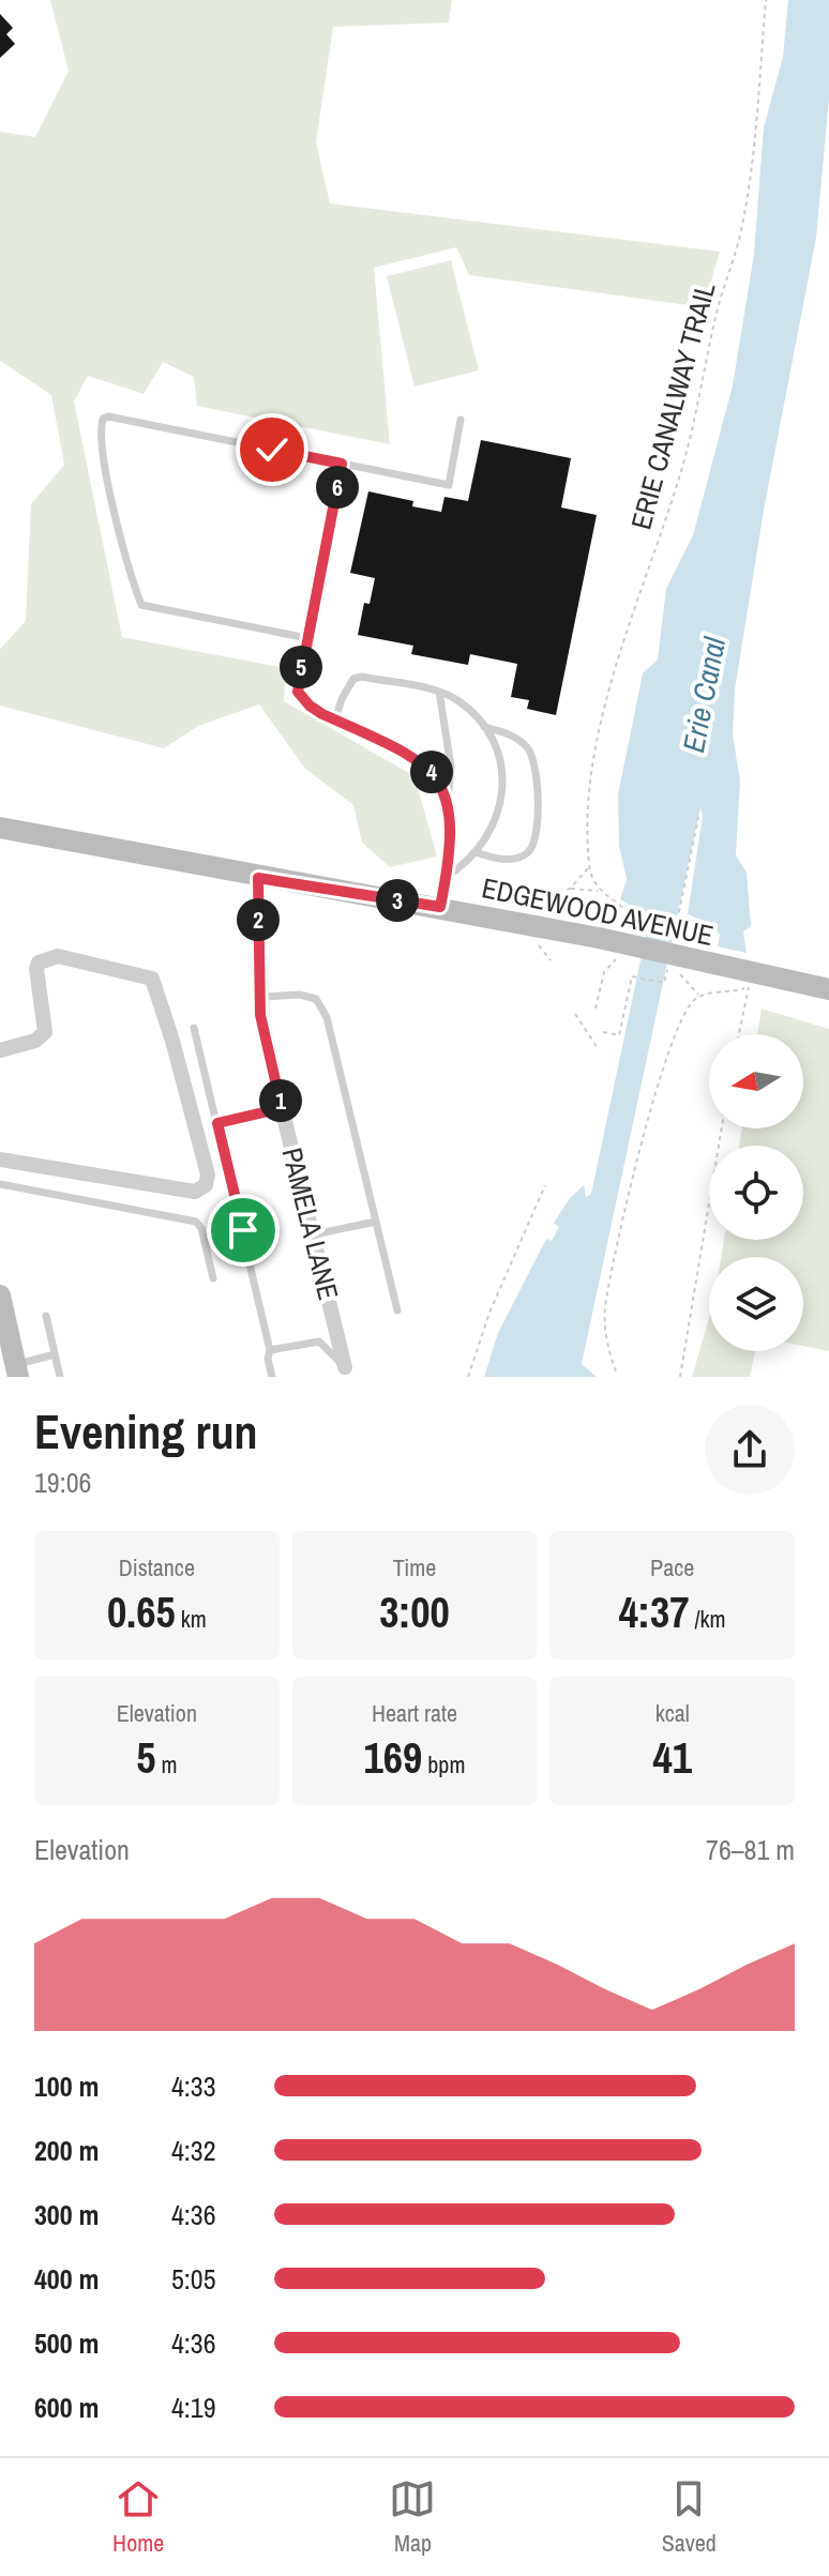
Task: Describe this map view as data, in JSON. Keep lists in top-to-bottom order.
{
  "streets": {
    "street": ["EDGEWOOD AVENUE", "PAMELA LANE"],
    "path": ["ERIE CANALWAY TRAIL"]
  },
  "crossings": [
    ["EDGEWOOD AVENUE", "PAMELA LANE"]
  ],
  "water": ["Erie Canal"],
  "north": "left",
  "page": {
    "pins": [
      "6",
      "5",
      "4",
      "3",
      "2",
      "1"
    ],
    "heading": ["Evening run", "19:06"],
    "stats": [
      ["Distance", "0.65 km"],
      ["Time", "3:00"],
      ["Pace", "4:37 /km"],
      ["Elevation", "5 m"],
      ["Heart rate", "169 bpm"],
      ["kcal", "41"]
    ],
    "chart": ["Elevation", "76–81 m"],
    "list": [
      {
        "name": "100 m",
        "note": "4:33"
      },
      {
        "name": "200 m",
        "note": "4:32"
      },
      {
        "name": "300 m",
        "note": "4:36"
      },
      {
        "name": "400 m",
        "note": "5:05"
      },
      {
        "name": "500 m",
        "note": "4:36"
      },
      {
        "name": "600 m",
        "note": "4:19"
      }
    ],
    "tabs": ["Home", "Map", "Saved"]
  }
}
